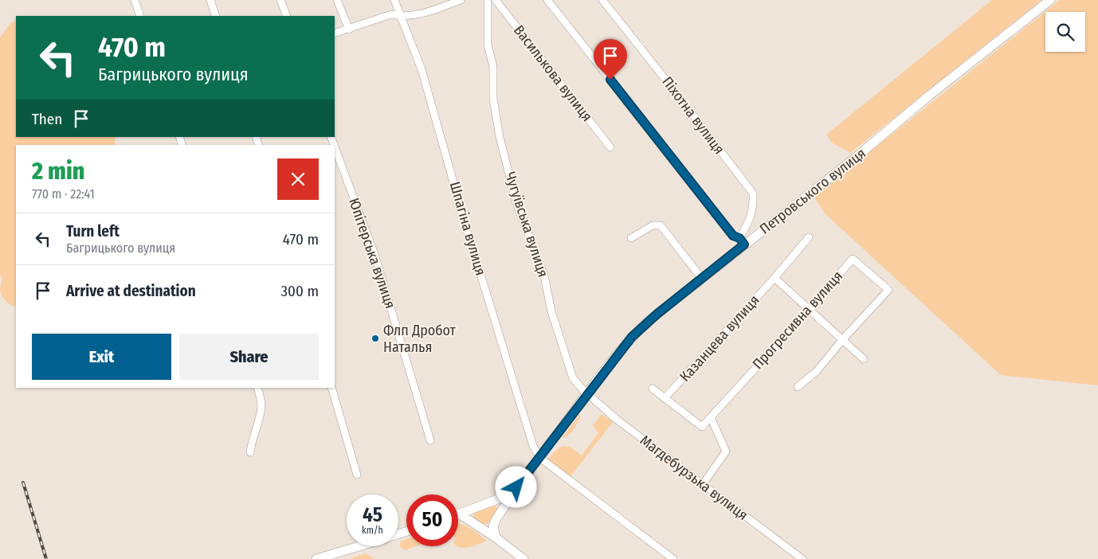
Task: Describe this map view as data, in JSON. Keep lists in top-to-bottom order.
{
  "streets": {
    "main road": ["Петровського вулиця"],
    "street": [
      "Василькова вулиця",
      "Піхотна вулиця",
      "Чугуївська вулиця",
      "Шпагіна вулиця",
      "Юпітерська вулиця",
      "Прогресивна вулиця",
      "Казанцева вулиця",
      "Магдебурзька вулиця"
    ]
  },
  "crossings": [
    ["Піхотна вулиця", "Петровського вулиця"],
    ["Петровського вулиця", "Чугуївська вулиця"],
    ["Петровського вулиця", "Шпагіна вулиця"],
    ["Петровського вулиця", "Магдебурзька вулиця"],
    ["Чугуївська вулиця", "Магдебурзька вулиця"],
    ["Прогресивна вулиця", "Казанцева вулиця"]
  ],
  "places": ["Флп Дробот Наталья"],
  "page": {
    "turn": ["470 m", "Багрицького вулиця"],
    "then": "Then",
    "heading": ["2 min", "770 m · 22:41"],
    "list": [
      {
        "name": "Turn left",
        "note": "Багрицького вулиця",
        "value": "470 m"
      },
      {
        "name": "Arrive at destination",
        "value": "300 m"
      }
    ],
    "buttons": ["Exit", "Share"],
    "speed": "45 km/h",
    "limit": "50"
  }
}
